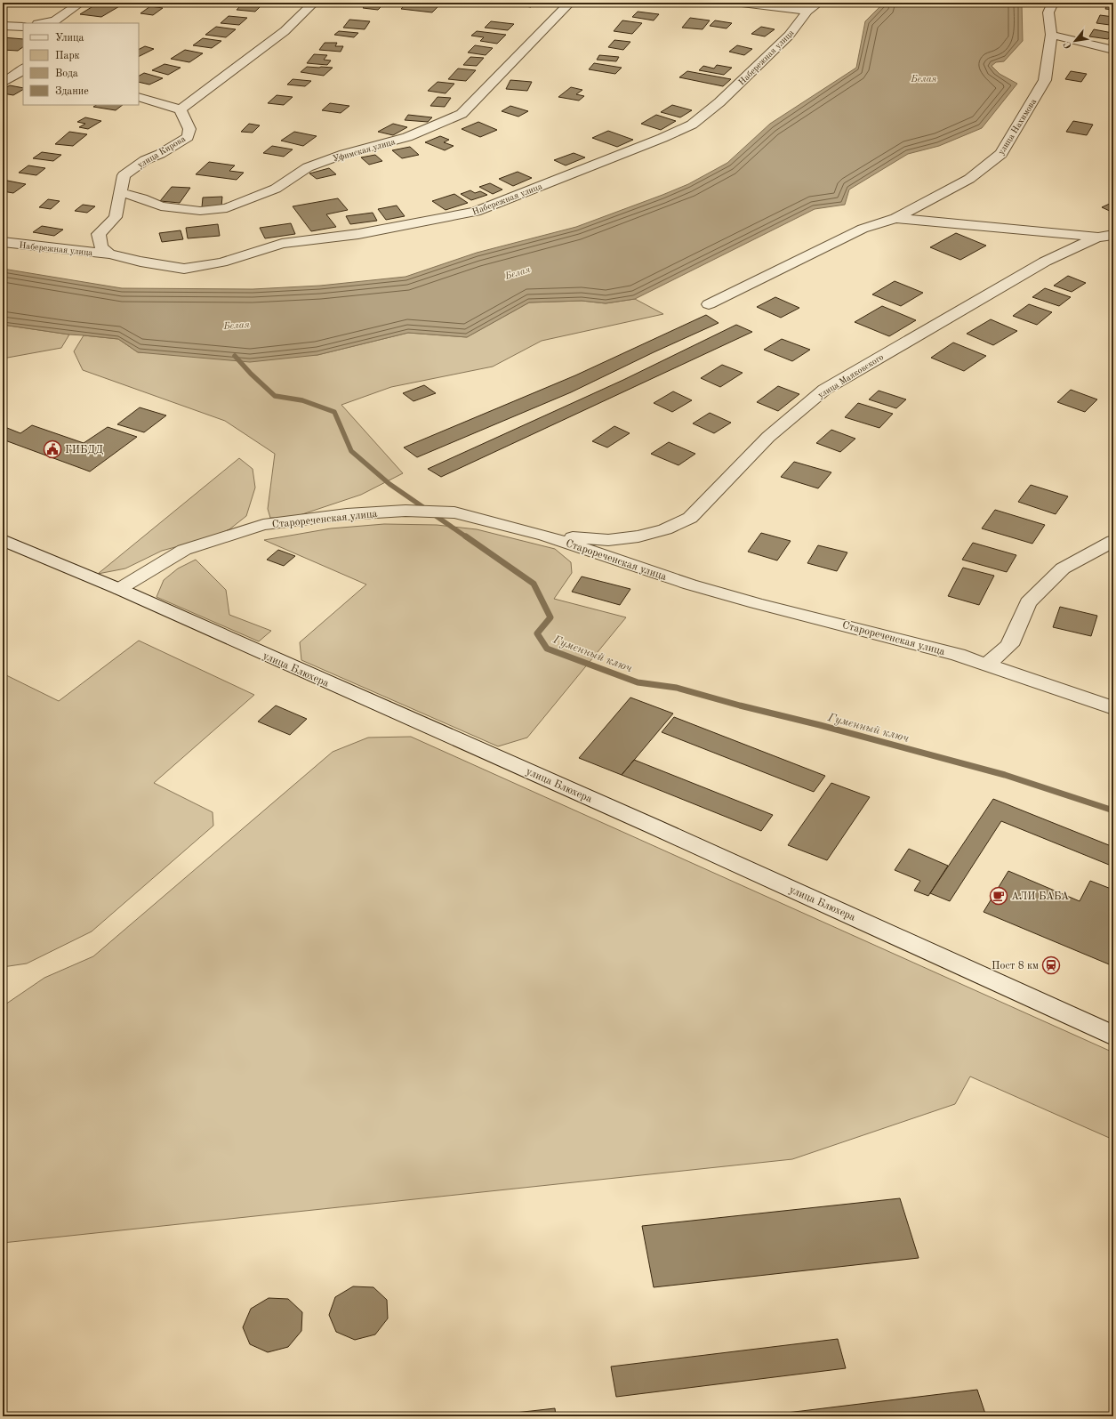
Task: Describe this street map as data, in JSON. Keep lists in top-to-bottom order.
{
  "streets": {
    "street": [
      "Набережная улица",
      "улица Нахимова",
      "Уфимская улица",
      "улица Кирова",
      "улица Маяковского",
      "Старореченская улица",
      "улица Блюхера"
    ]
  },
  "crossings": [
    ["Набережная улица", "улица Кирова"],
    ["Уфимская улица", "улица Кирова"],
    ["улица Маяковского", "Старореченская улица"],
    ["Старореченская улица", "улица Блюхера"]
  ],
  "water": ["Белая", "Гуменный ключ"],
  "places": {
    "public building": ["ГИБДД"],
    "cafe": ["АЛИ БАБА"],
    "station": ["Пост 8 км"]
  },
  "legend": [
    "Улица",
    "Парк",
    "Вода",
    "Здание"
  ],
  "north": "bottom left"
}
